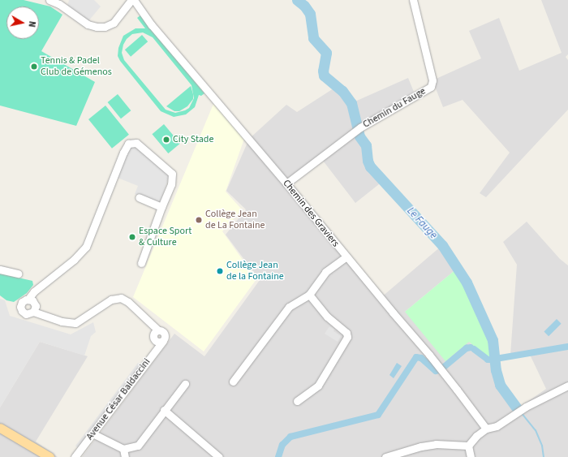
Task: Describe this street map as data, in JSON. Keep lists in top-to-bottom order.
{
  "streets": {
    "street": ["Chemin du Fauge", "Chemin des Graviers", "Avenue César Baldaccini"]
  },
  "crossings": [
    ["Chemin du Fauge", "Chemin des Graviers"]
  ],
  "water": ["Le Fauge"],
  "places": [
    "Tennis & Padel Club de Gémenos",
    "City Stade",
    "Collège Jean de La Fontaine",
    "Espace Sport & Culture",
    "Collège Jean de la Fontaine"
  ],
  "north": "right"
}
